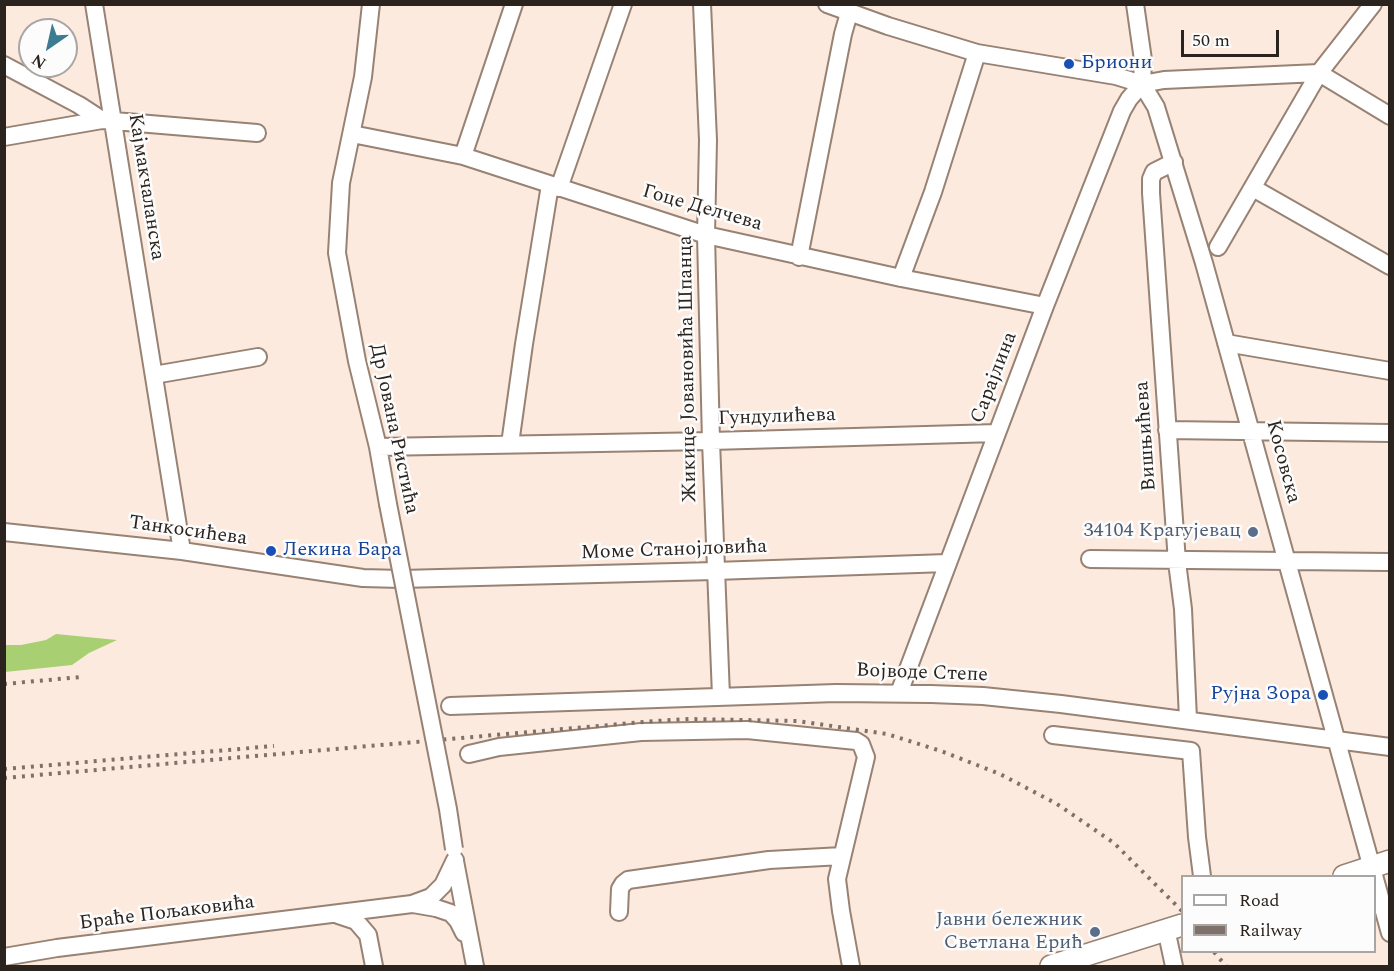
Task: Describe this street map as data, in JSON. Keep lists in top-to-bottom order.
{
  "streets": {
    "street": [
      "Кајмакчаланска",
      "Гоце Делчева",
      "Жикице Јовановића Шпанца",
      "Сарајлина",
      "Гундулићева",
      "Др Јована Ристића",
      "Вишњићева",
      "Косовска",
      "Танкосићева",
      "Моме Станојловића",
      "Војводе Степе",
      "Браће Пољаковића"
    ]
  },
  "crossings": [
    ["Кајмакчаланска", "Танкосићева"],
    ["Гоце Делчева", "Жикице Јовановића Шпанца"],
    ["Гоце Делчева", "Сарајлина"],
    ["Гоце Делчева", "Др Јована Ристића"],
    ["Жикице Јовановића Шпанца", "Гундулићева"],
    ["Жикице Јовановића Шпанца", "Моме Станојловића"],
    ["Жикице Јовановића Шпанца", "Војводе Степе"],
    ["Сарајлина", "Гундулићева"],
    ["Сарајлина", "Косовска"],
    ["Сарајлина", "Моме Станојловића"],
    ["Сарајлина", "Војводе Степе"],
    ["Гундулићева", "Др Јована Ристића"],
    ["Вишњићева", "Косовска"],
    ["Вишњићева", "Војводе Степе"],
    ["Косовска", "Војводе Степе"],
    ["Танкосићева", "Моме Станојловића"]
  ],
  "places": [
    "Бриони",
    "34104 Крагујевац",
    "Лекина Бара",
    "Рујна Зора",
    "Јавни бележник Светлана Ерић"
  ],
  "legend": ["Road", "Railway"],
  "scale_bar": "50 m",
  "north": "bottom left"
}
